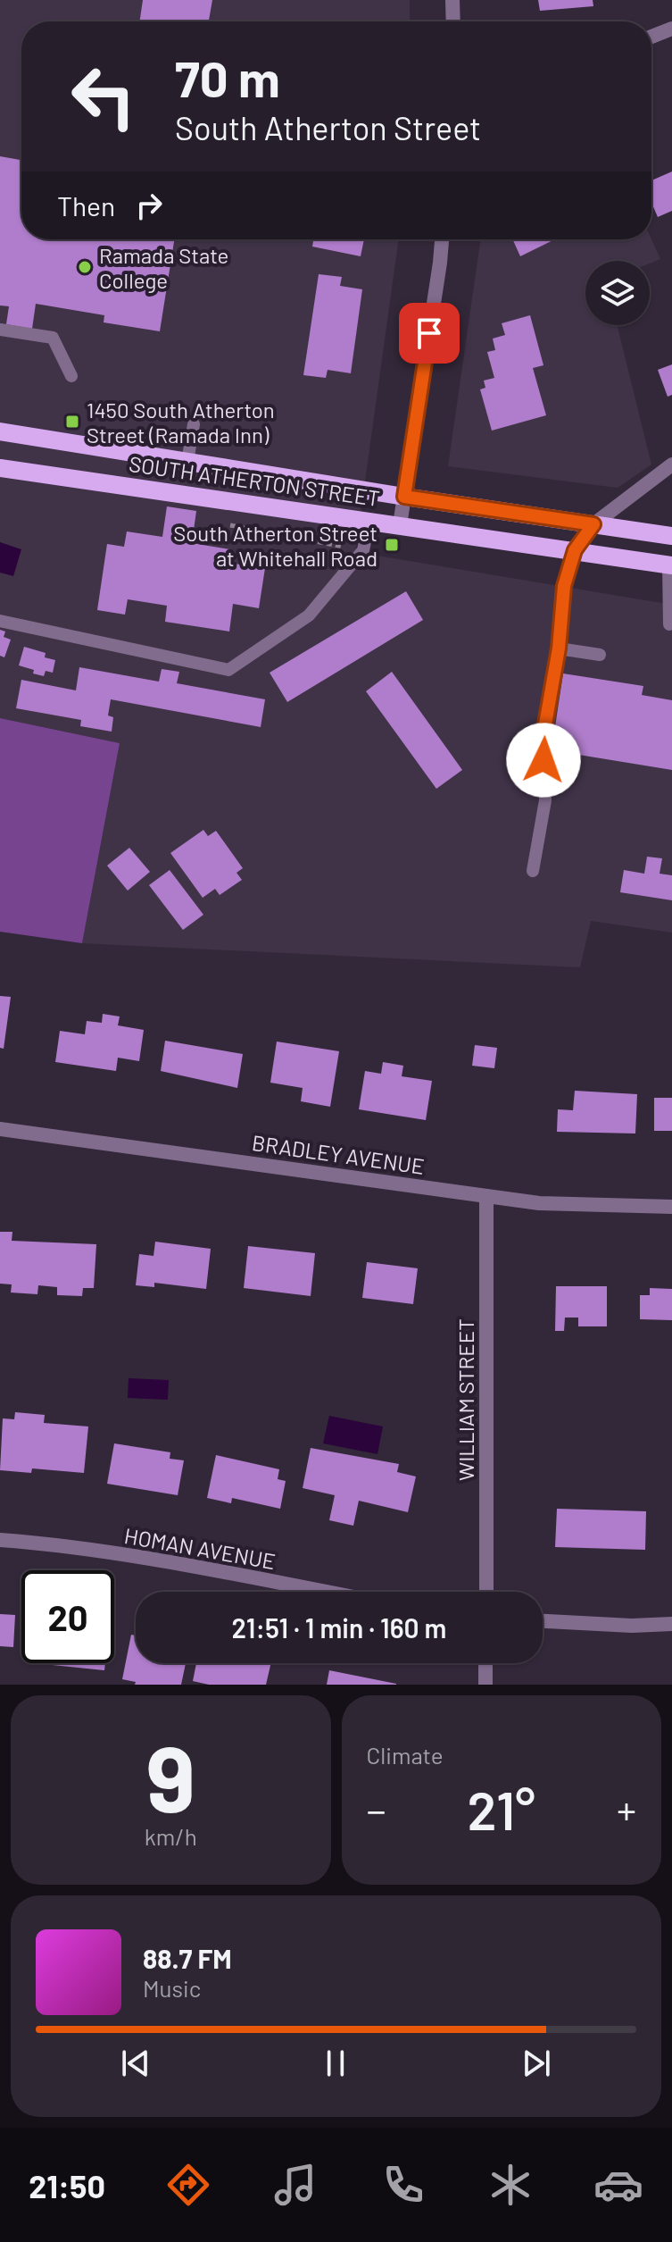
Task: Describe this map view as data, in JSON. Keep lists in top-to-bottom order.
{
  "streets": {
    "main road": ["SOUTH ATHERTON STREET"],
    "street": ["BRADLEY AVENUE", "WILLIAM STREET", "HOMAN AVENUE"]
  },
  "crossings": [
    ["BRADLEY AVENUE", "WILLIAM STREET"]
  ],
  "places": {
    "other": ["Ramada State College"],
    "transit": ["1450 South Atherton Street (Ramada Inn)", "South Atherton Street at Whitehall Road"]
  },
  "page": {
    "turn": ["70 m", "South Atherton Street"],
    "then": "Then",
    "limit": "20",
    "trip": "21:51 · 1 min · 160 m",
    "tile": [
      ["9", "km/h"],
      "Climate"
    ],
    "heat": ["−", "21°", "+"],
    "song": ["88.7 FM", "Music"],
    "tabs": "21:50"
  }
}
